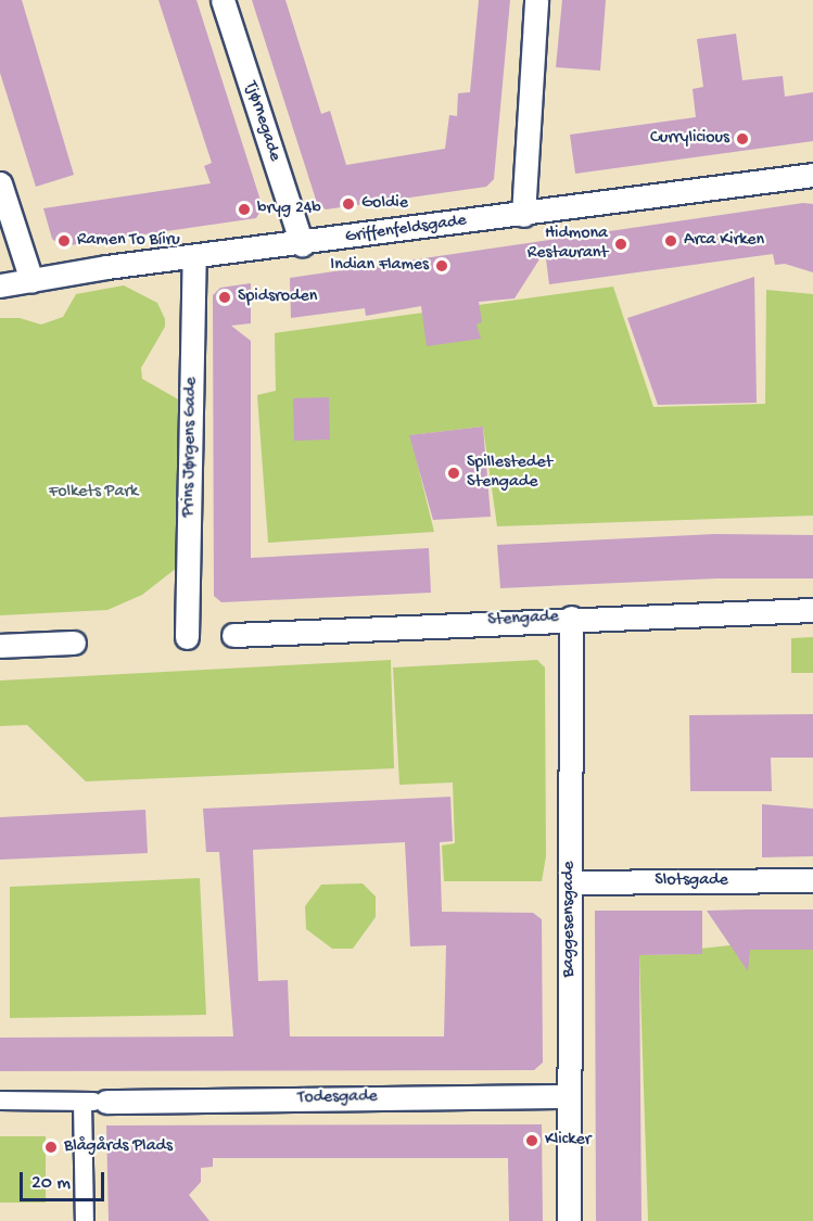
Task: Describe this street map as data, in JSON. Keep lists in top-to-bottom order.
{
  "streets": {
    "street": [
      "Tjørnegade",
      "Griffenfeldsgade",
      "Prins Jørgens Gade",
      "Stengade",
      "Slotsgade",
      "Baggesensgade",
      "Todesgade"
    ]
  },
  "crossings": [
    ["Tjørnegade", "Griffenfeldsgade"],
    ["Griffenfeldsgade", "Prins Jørgens Gade"],
    ["Stengade", "Baggesensgade"],
    ["Slotsgade", "Baggesensgade"],
    ["Baggesensgade", "Todesgade"]
  ],
  "parks": ["Folkets Park"],
  "places": [
    "Currylicious",
    "Goldie",
    "bryg 24b",
    "Ramen To Bíiru",
    "Arca Kirken",
    "Hidmona Restaurant",
    "Indian Flames",
    "Spidsroden",
    "Spillestedet Stengade",
    "Klicker",
    "Blågårds Plads"
  ],
  "scale_bar": "20 m"
}
